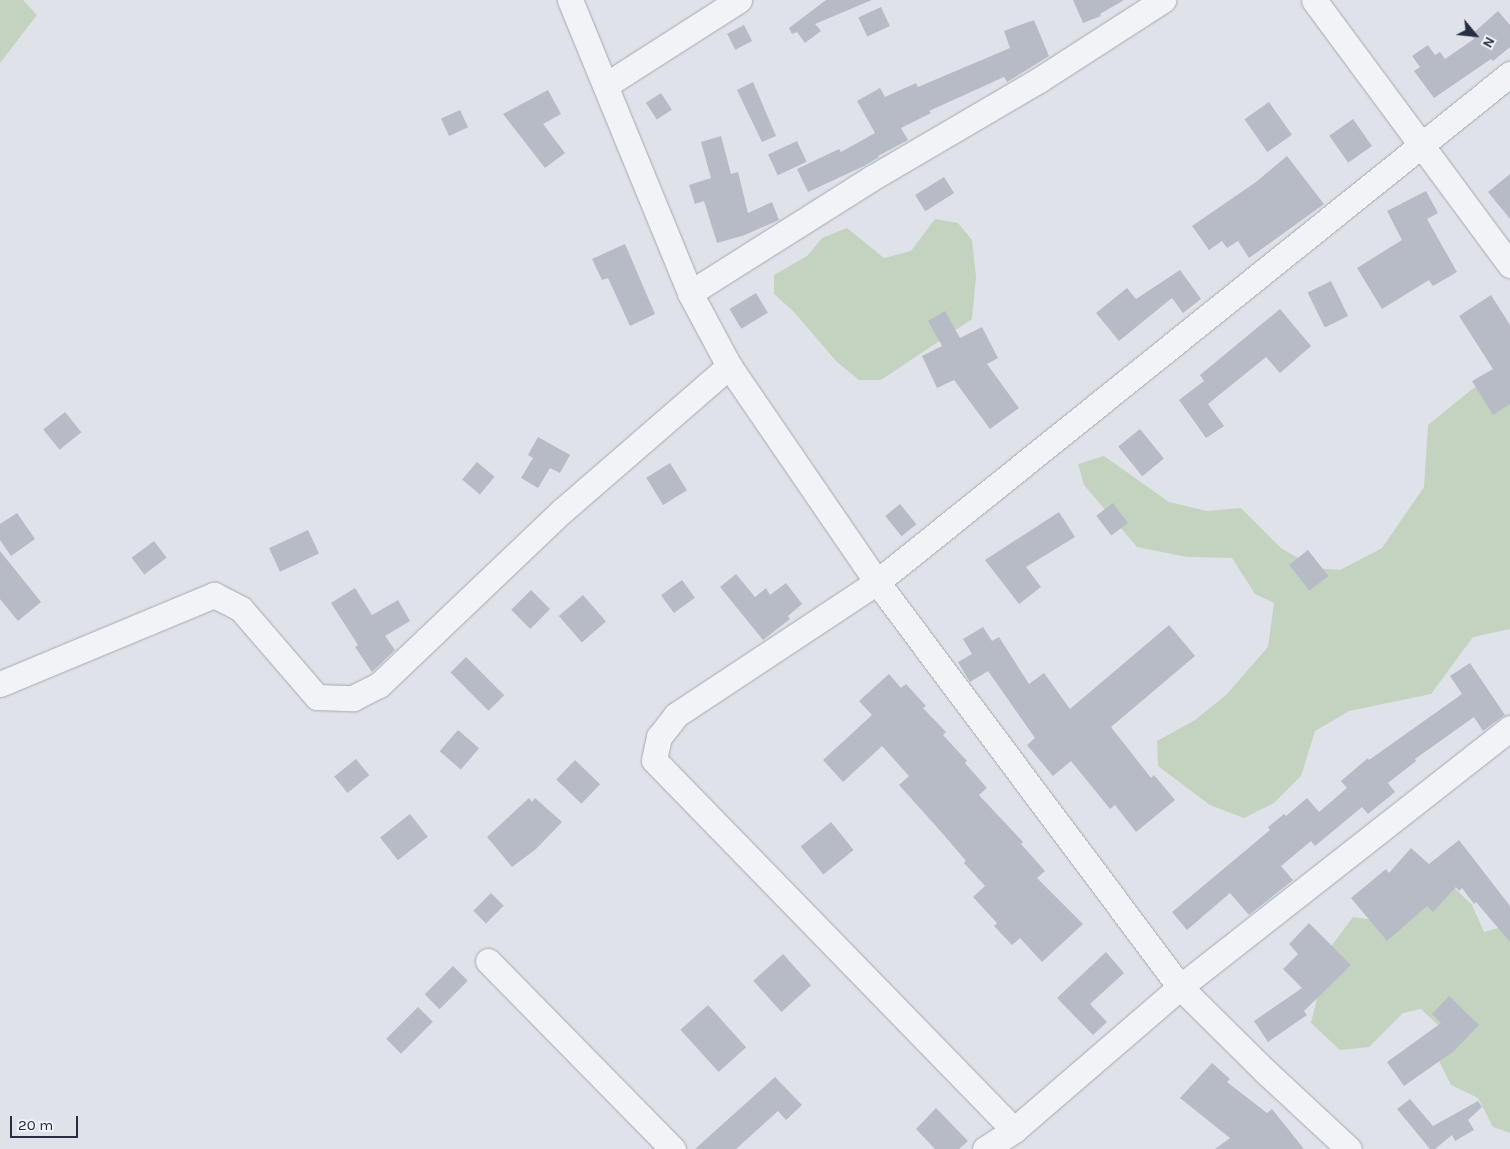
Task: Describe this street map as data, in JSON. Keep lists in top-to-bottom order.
{
  "scale_bar": "20 m",
  "north": "bottom right"
}
